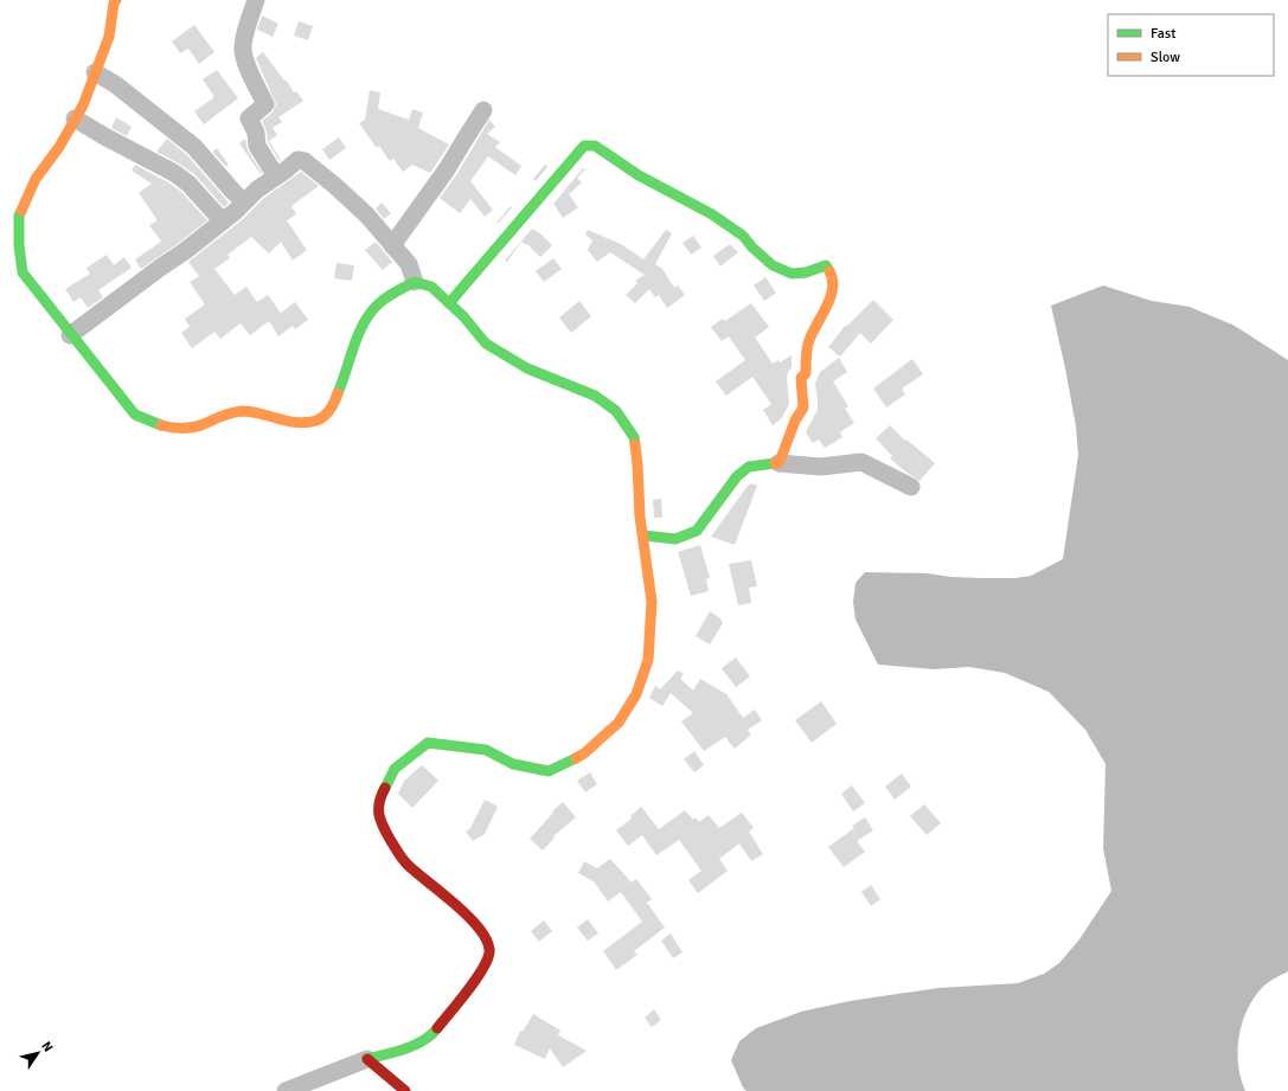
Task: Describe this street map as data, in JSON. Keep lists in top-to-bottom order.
{
  "legend": ["Fast", "Slow"],
  "north": "top right"
}
